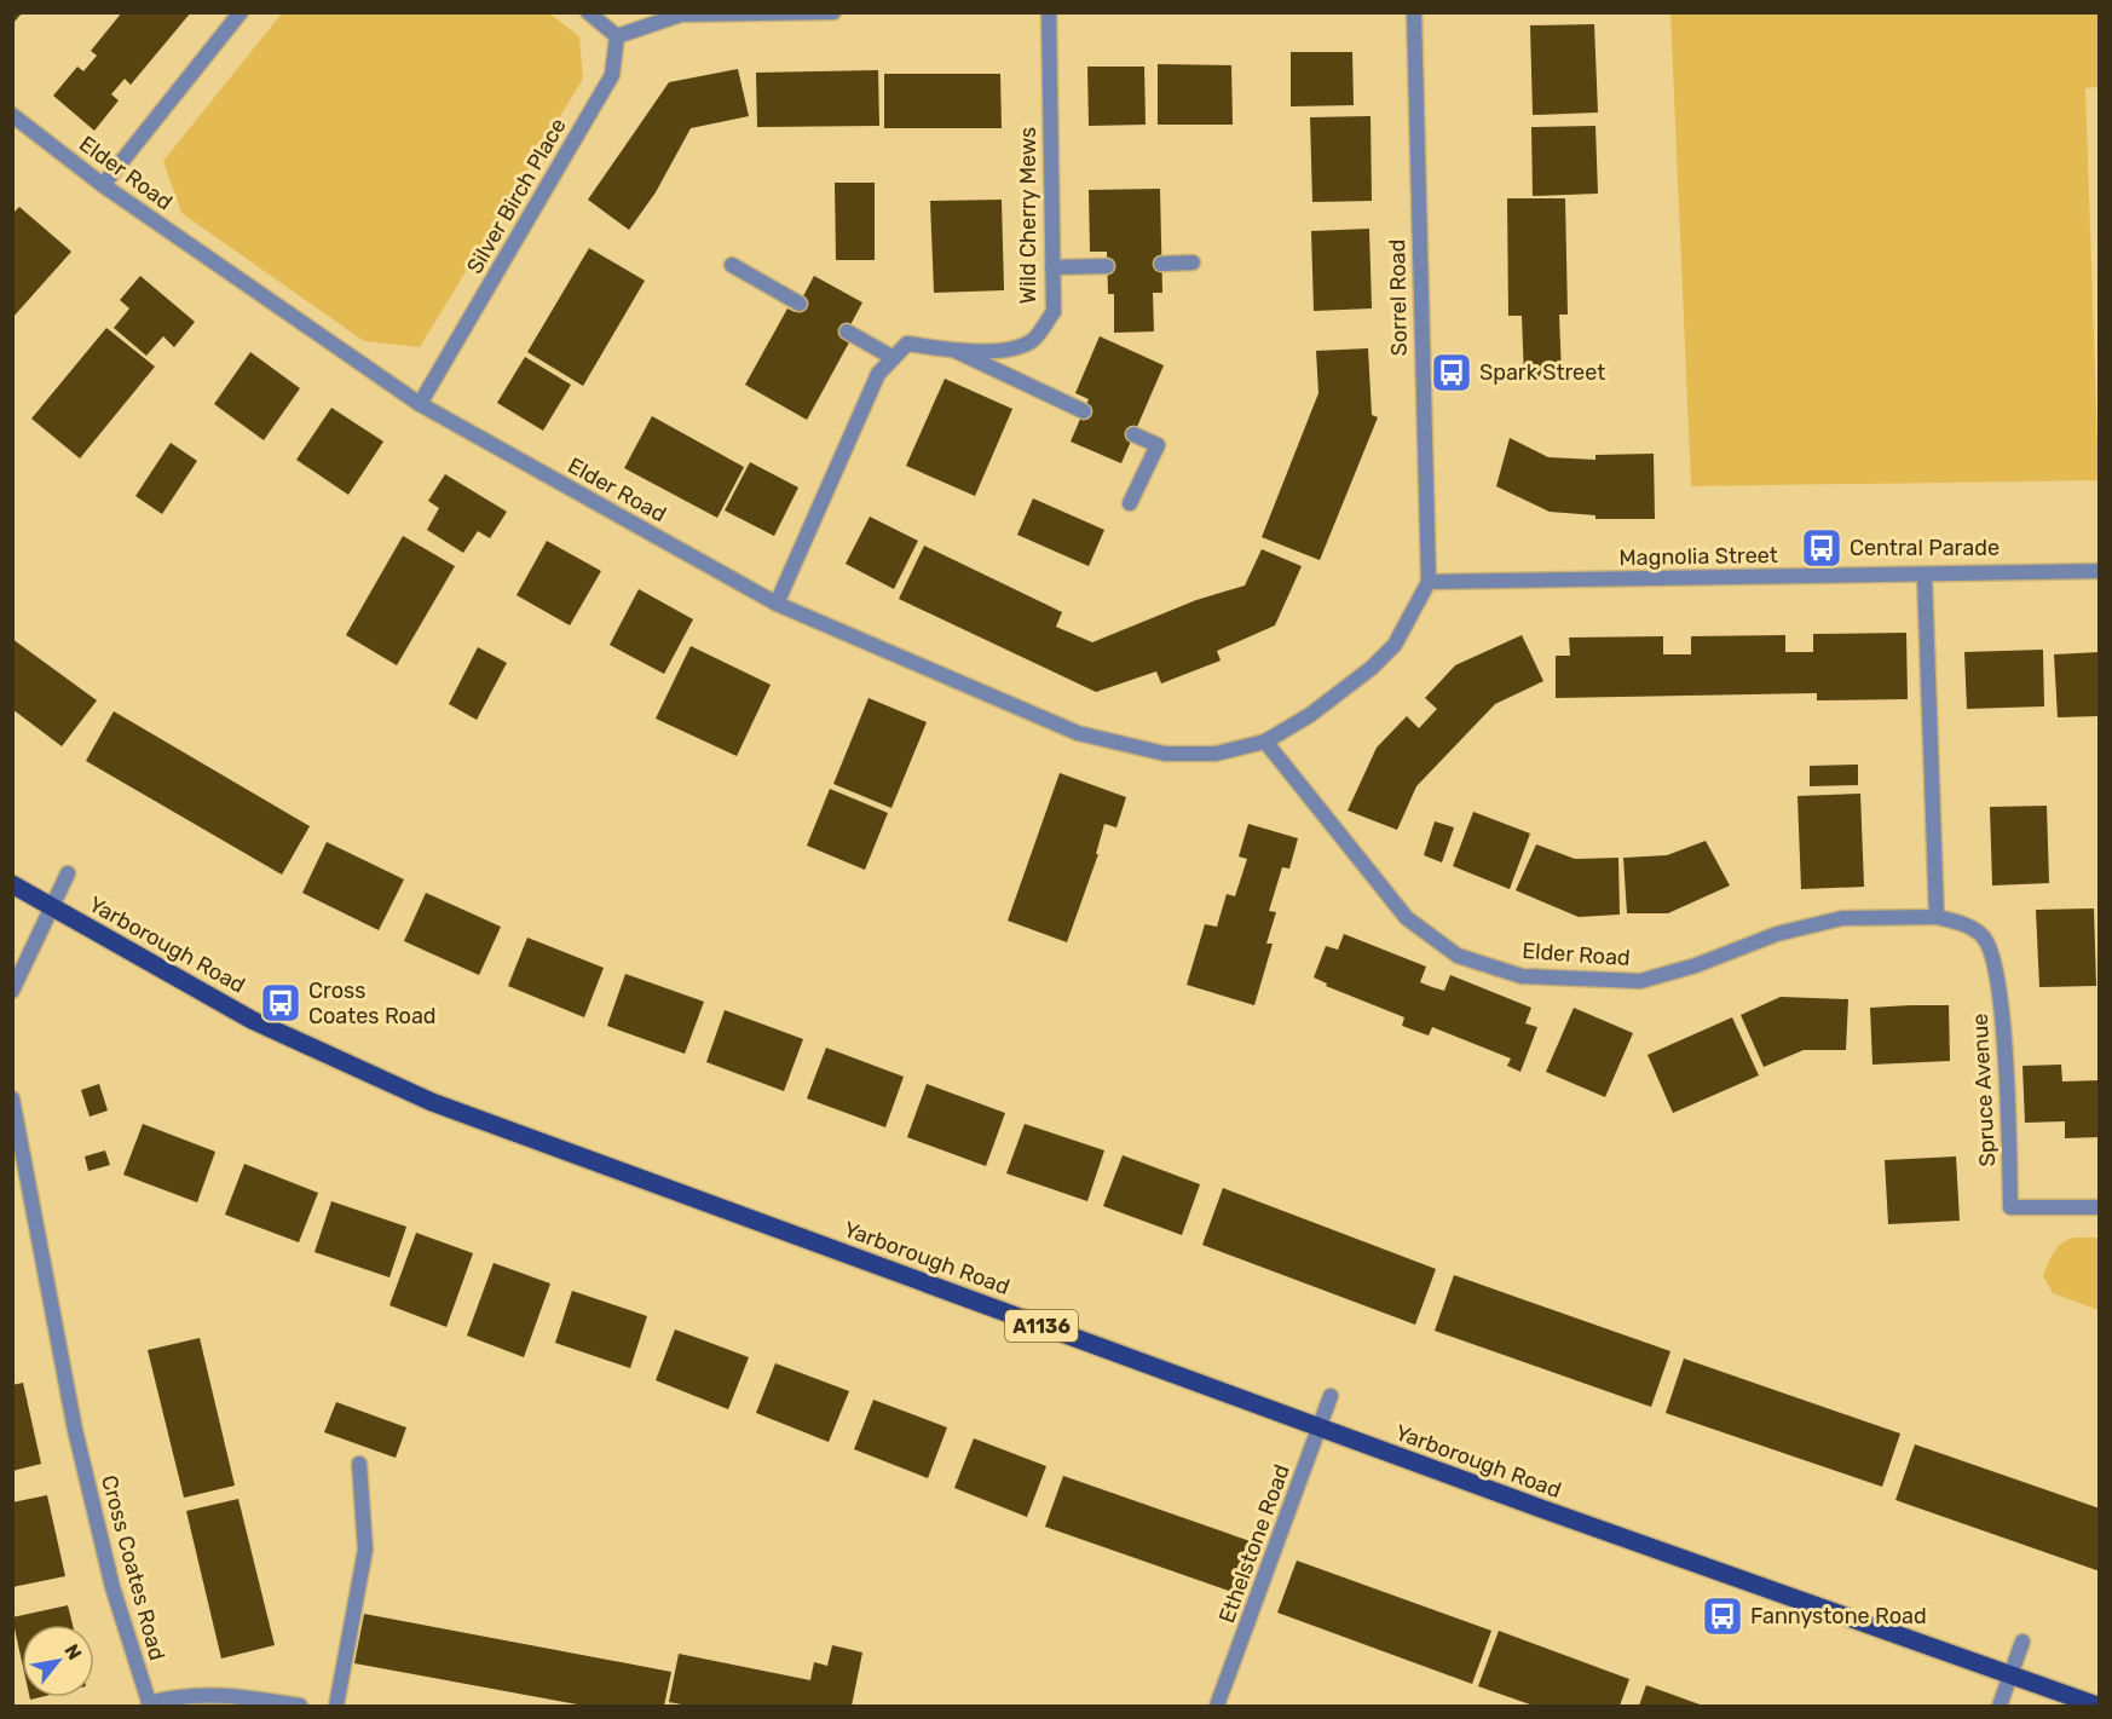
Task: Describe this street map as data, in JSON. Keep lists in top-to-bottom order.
{
  "streets": {
    "main road": ["Yarborough Road", "A1136"],
    "street": [
      "Elder Road",
      "Silver Birch Place",
      "Wild Cherry Mews",
      "Sorrel Road",
      "Magnolia Street",
      "Spruce Avenue",
      "Ethelstone Road",
      "Cross Coates Road"
    ]
  },
  "crossings": [
    ["Elder Road", "Silver Birch Place"],
    ["Elder Road", "Sorrel Road"],
    ["Elder Road", "Magnolia Street"],
    ["Elder Road", "Spruce Avenue"],
    ["Sorrel Road", "Magnolia Street"],
    ["Yarborough Road", "Ethelstone Road"]
  ],
  "places": {
    "bus stop": [
      "Spark Street",
      "Central Parade",
      "Cross Coates Road",
      "Fannystone Road"
    ]
  },
  "north": "top right"
}
